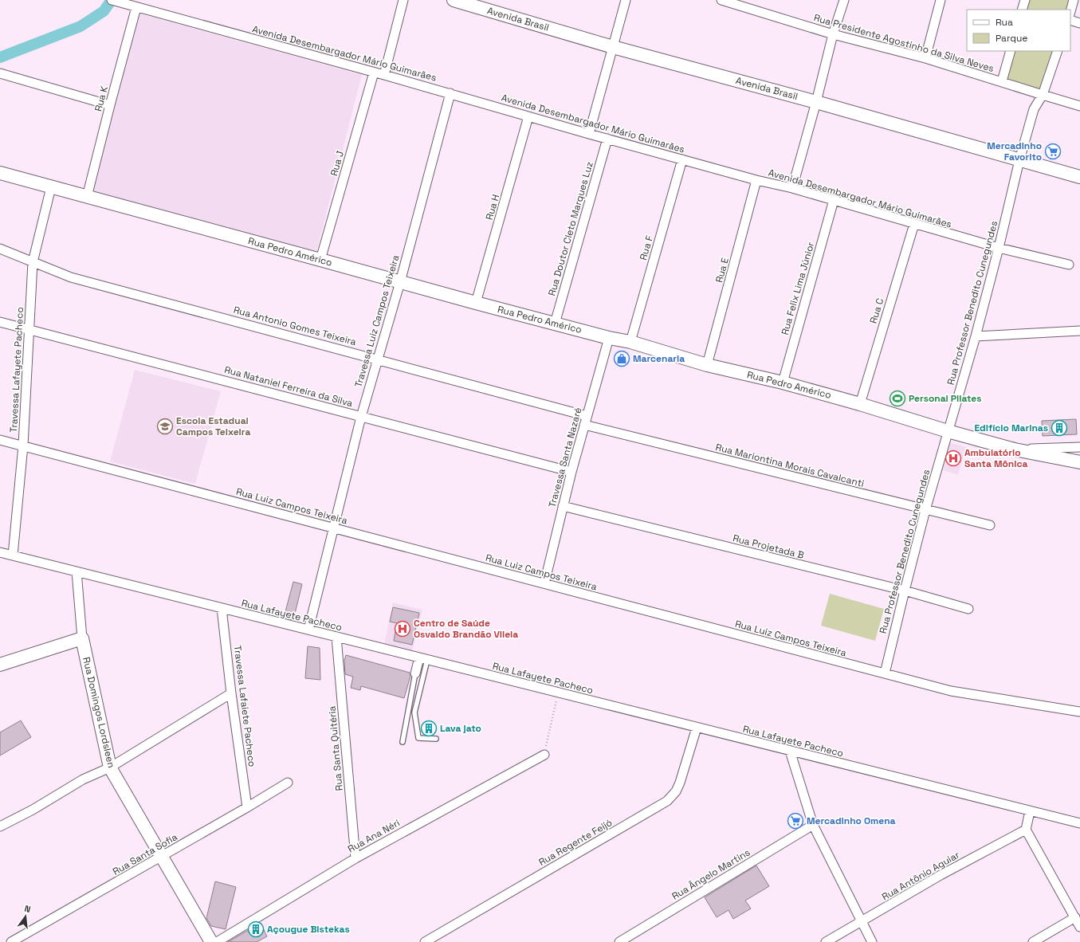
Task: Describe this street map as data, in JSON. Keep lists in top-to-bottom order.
{
  "streets": {
    "street": [
      "Avenida Brasil",
      "Rua Presidente Agostinho da Silva Neves",
      "Avenida Desembargador Mário Guimarães",
      "Rua K",
      "Rua J",
      "Rua H",
      "Rua Doutor Cleto Marques Luz",
      "Rua F",
      "Rua Pedro Américo",
      "Rua E",
      "Rua Felix Lima Júnior",
      "Rua Professor Benedito Cunegundes",
      "Rua C",
      "Travessa Luiz Campos Teixeira",
      "Rua Antonio Gomes Teixeira",
      "Travessa Lafayete Pacheco",
      "Rua Nataniel Ferreira da Silva",
      "Travessa Santa Nazaré",
      "Rua Mariontina Morais Cavalcanti",
      "Rua Luiz Campos Teixeira",
      "Rua Projetada B",
      "Rua Lafayete Pacheco",
      "Travessa Lafaiete Pacheco",
      "Rua Domingos Lordsleen",
      "Rua Santa Quitéria",
      "Rua Ana Néri",
      "Rua Regente Feijó",
      "Rua Santa Sofia",
      "Rua Ângelo Martins",
      "Rua Antônio Aguiar"
    ]
  },
  "crossings": [
    ["Avenida Brasil", "Rua Professor Benedito Cunegundes"],
    ["Rua Presidente Agostinho da Silva Neves", "Rua Professor Benedito Cunegundes"],
    ["Avenida Desembargador Mário Guimarães", "Rua K"],
    ["Avenida Desembargador Mário Guimarães", "Rua J"],
    ["Avenida Desembargador Mário Guimarães", "Rua H"],
    ["Avenida Desembargador Mário Guimarães", "Rua Doutor Cleto Marques Luz"],
    ["Avenida Desembargador Mário Guimarães", "Rua F"],
    ["Avenida Desembargador Mário Guimarães", "Rua E"],
    ["Avenida Desembargador Mário Guimarães", "Rua Felix Lima Júnior"],
    ["Avenida Desembargador Mário Guimarães", "Rua Professor Benedito Cunegundes"],
    ["Avenida Desembargador Mário Guimarães", "Rua C"],
    ["Avenida Desembargador Mário Guimarães", "Travessa Luiz Campos Teixeira"],
    ["Rua K", "Rua Pedro Américo"],
    ["Rua J", "Rua Pedro Américo"],
    ["Rua H", "Rua Pedro Américo"],
    ["Rua Doutor Cleto Marques Luz", "Rua Pedro Américo"],
    ["Rua F", "Rua Pedro Américo"],
    ["Rua Pedro Américo", "Rua E"],
    ["Rua Pedro Américo", "Rua Felix Lima Júnior"],
    ["Rua Pedro Américo", "Rua Professor Benedito Cunegundes"],
    ["Rua Pedro Américo", "Rua C"],
    ["Rua Pedro Américo", "Travessa Luiz Campos Teixeira"],
    ["Rua Pedro Américo", "Travessa Lafayete Pacheco"],
    ["Rua Pedro Américo", "Travessa Santa Nazaré"],
    ["Rua Professor Benedito Cunegundes", "Rua Mariontina Morais Cavalcanti"],
    ["Rua Professor Benedito Cunegundes", "Rua Luiz Campos Teixeira"],
    ["Rua Professor Benedito Cunegundes", "Rua Projetada B"],
    ["Travessa Luiz Campos Teixeira", "Rua Antonio Gomes Teixeira"],
    ["Travessa Luiz Campos Teixeira", "Rua Nataniel Ferreira da Silva"],
    ["Travessa Luiz Campos Teixeira", "Rua Luiz Campos Teixeira"],
    ["Travessa Luiz Campos Teixeira", "Rua Lafayete Pacheco"],
    ["Rua Antonio Gomes Teixeira", "Travessa Lafayete Pacheco"],
    ["Rua Antonio Gomes Teixeira", "Travessa Santa Nazaré"],
    ["Travessa Lafayete Pacheco", "Rua Nataniel Ferreira da Silva"],
    ["Travessa Lafayete Pacheco", "Rua Luiz Campos Teixeira"],
    ["Travessa Lafayete Pacheco", "Rua Lafayete Pacheco"],
    ["Rua Nataniel Ferreira da Silva", "Travessa Santa Nazaré"],
    ["Travessa Santa Nazaré", "Rua Mariontina Morais Cavalcanti"],
    ["Travessa Santa Nazaré", "Rua Luiz Campos Teixeira"],
    ["Travessa Santa Nazaré", "Rua Projetada B"],
    ["Rua Lafayete Pacheco", "Travessa Lafaiete Pacheco"],
    ["Rua Lafayete Pacheco", "Rua Domingos Lordsleen"],
    ["Rua Lafayete Pacheco", "Rua Santa Quitéria"],
    ["Rua Lafayete Pacheco", "Rua Regente Feijó"],
    ["Travessa Lafaiete Pacheco", "Rua Santa Sofia"],
    ["Rua Domingos Lordsleen", "Rua Santa Sofia"],
    ["Rua Santa Quitéria", "Rua Ana Néri"]
  ],
  "places": {
    "supermarket": ["Mercadinho Favorito", "Mercadinho Omena"],
    "shop": ["Marcenaria"],
    "sports": ["Personal Pilates"],
    "school or university": ["Escola Estadual Campos Teixeira"],
    "building": ["Edifício Marinas", "Lava jato", "Açougue Bistekas"],
    "hospital": ["Ambulatório Santa Mônica", "Centro de Saúde Osvaldo Brandão Vilela"]
  },
  "legend": ["Rua", "Parque"],
  "north": "top"
}
